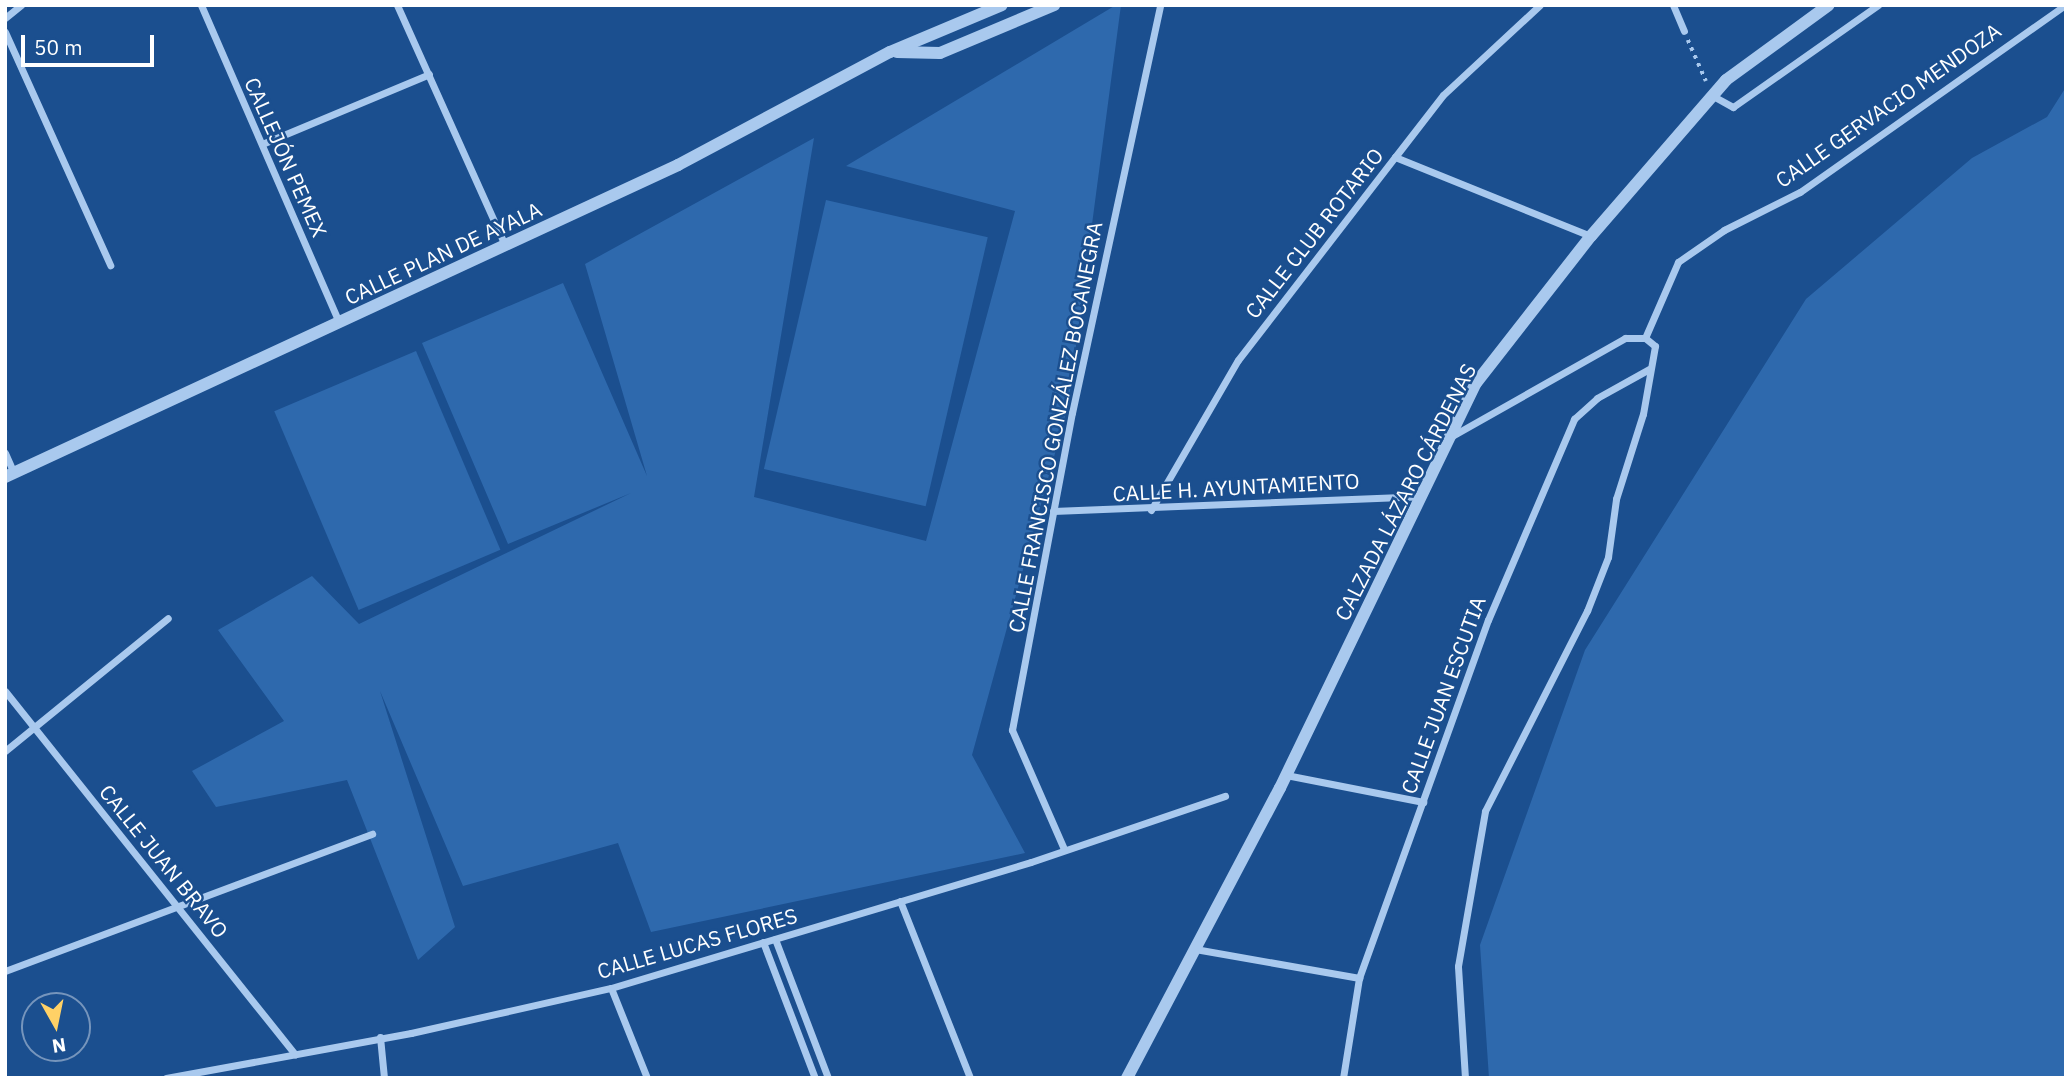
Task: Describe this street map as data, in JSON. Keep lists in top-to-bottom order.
{
  "streets": {
    "street": [
      "CALLE GERVACIO MENDOZA",
      "CALLEJÓN PEMEX",
      "CALLE CLUB ROTARIO",
      "CALLE PLAN DE AYALA",
      "CALLE FRANCISCO GONZÁLEZ BOCANEGRA",
      "CALLE H. AYUNTAMIENTO",
      "CALZADA LÁZARO CÁRDENAS",
      "CALLE JUAN ESCUTIA",
      "CALLE JUAN BRAVO",
      "CALLE LUCAS FLORES"
    ]
  },
  "crossings": [
    ["CALLE GERVACIO MENDOZA", "CALLE JUAN ESCUTIA"],
    ["CALLEJÓN PEMEX", "CALLE PLAN DE AYALA"],
    ["CALLE CLUB ROTARIO", "CALLE H. AYUNTAMIENTO"],
    ["CALLE FRANCISCO GONZÁLEZ BOCANEGRA", "CALLE H. AYUNTAMIENTO"],
    ["CALLE FRANCISCO GONZÁLEZ BOCANEGRA", "CALLE LUCAS FLORES"],
    ["CALLE H. AYUNTAMIENTO", "CALZADA LÁZARO CÁRDENAS"],
    ["CALLE JUAN BRAVO", "CALLE LUCAS FLORES"]
  ],
  "scale_bar": "50 m",
  "north": "bottom"
}
